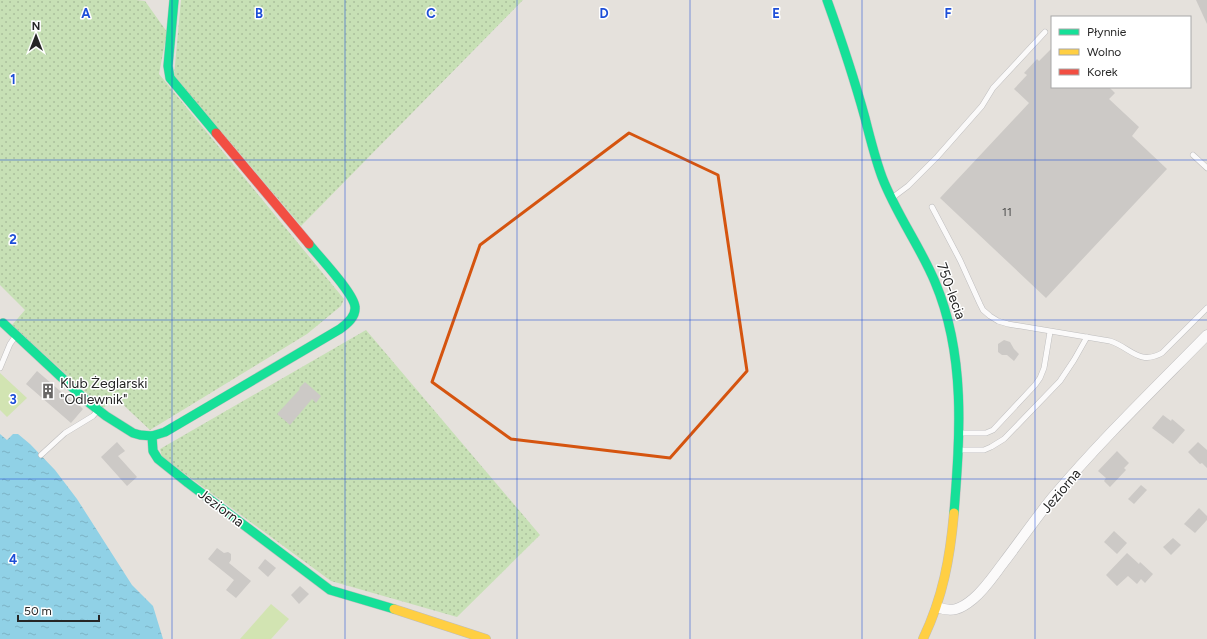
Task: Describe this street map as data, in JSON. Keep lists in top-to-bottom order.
{
  "streets": {
    "street": ["750-lecia", "Jeziorna"]
  },
  "crossings": [
    ["750-lecia", "Jeziorna"]
  ],
  "places": {
    "building": ["Klub Żeglarski \"Odlewnik\""]
  },
  "house_numbers": ["11"],
  "legend": ["Płynnie", "Wolno", "Korek"],
  "scale_bar": "50 m",
  "north": "top",
  "grid": {
    "columns": [
      "A",
      "B",
      "C",
      "D",
      "E",
      "F"
    ],
    "rows": [
      "1",
      "2",
      "3",
      "4"
    ]
  }
}
